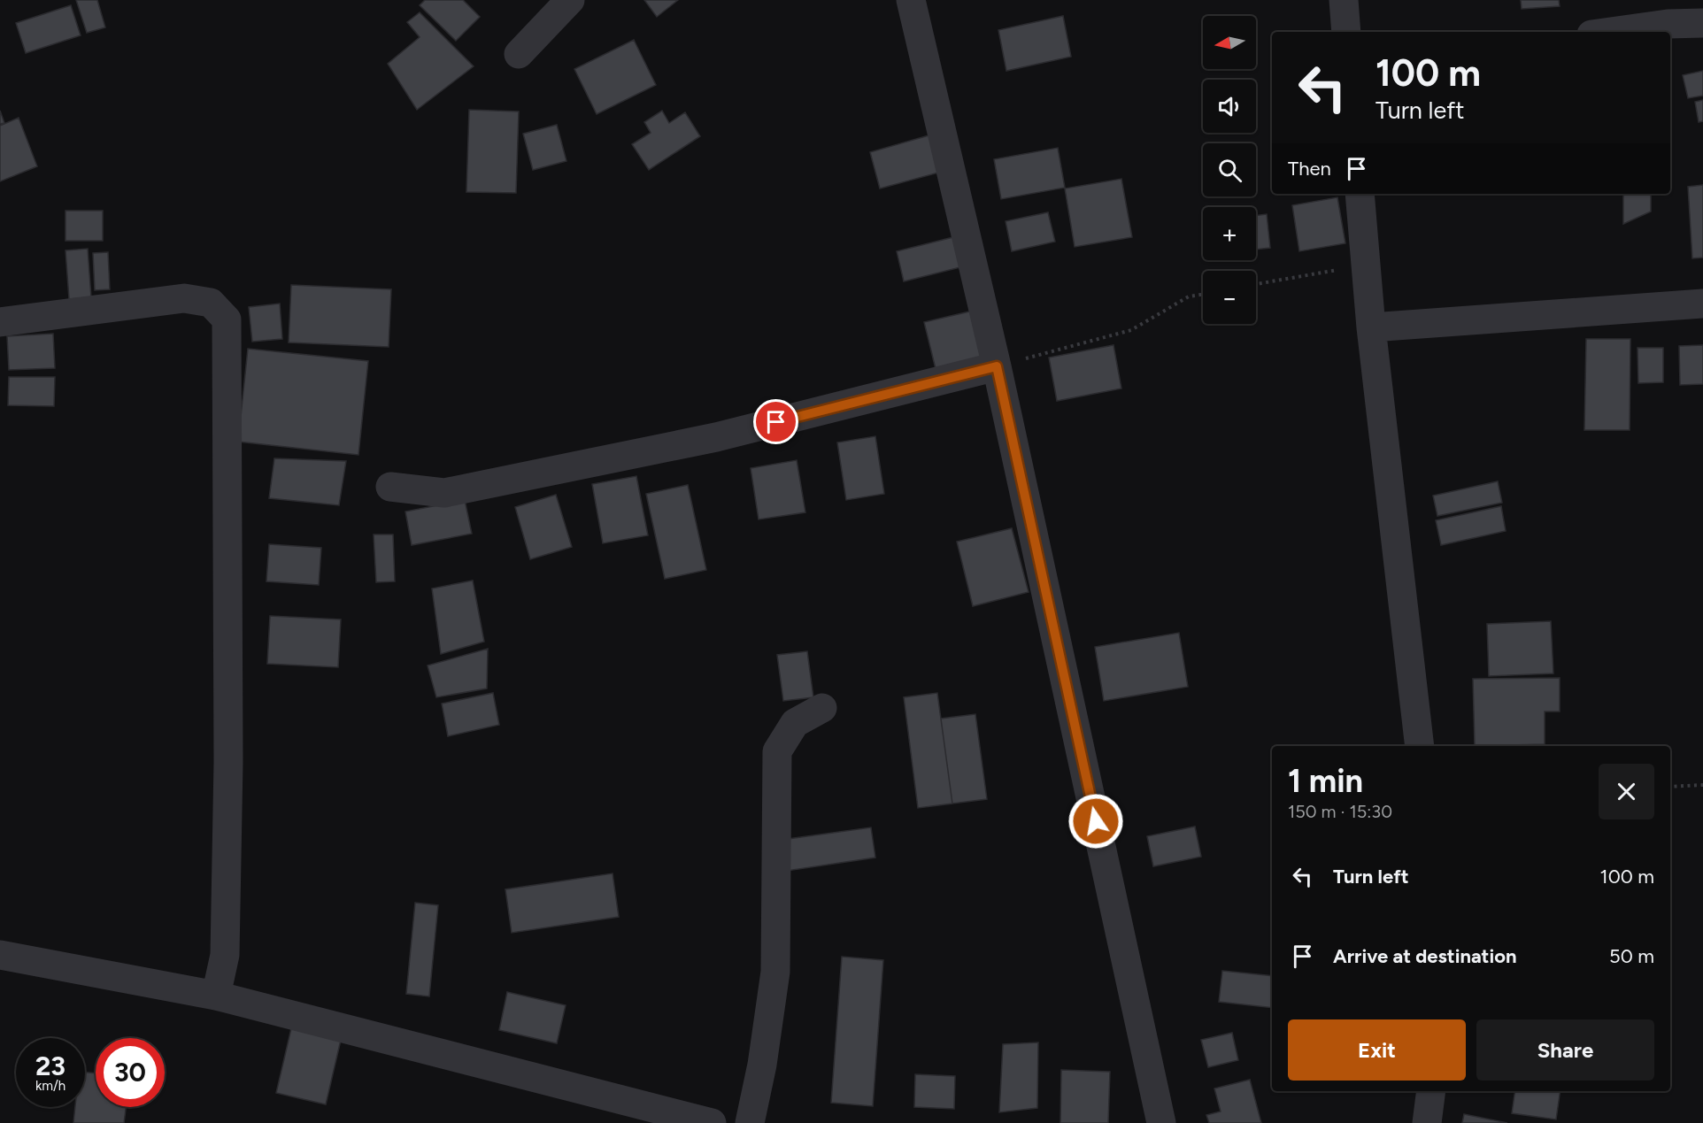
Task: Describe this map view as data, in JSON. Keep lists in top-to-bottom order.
{
  "north": "left",
  "page": {
    "map_buttons": ["+", "−"],
    "turn": ["100 m", "Turn left"],
    "then": "Then",
    "heading": ["1 min", "150 m · 15:30"],
    "list": [
      {
        "name": "Turn left",
        "value": "100 m"
      },
      {
        "name": "Arrive at destination",
        "value": "50 m"
      }
    ],
    "buttons": ["Exit", "Share"],
    "speed": "23 km/h",
    "limit": "30"
  }
}
